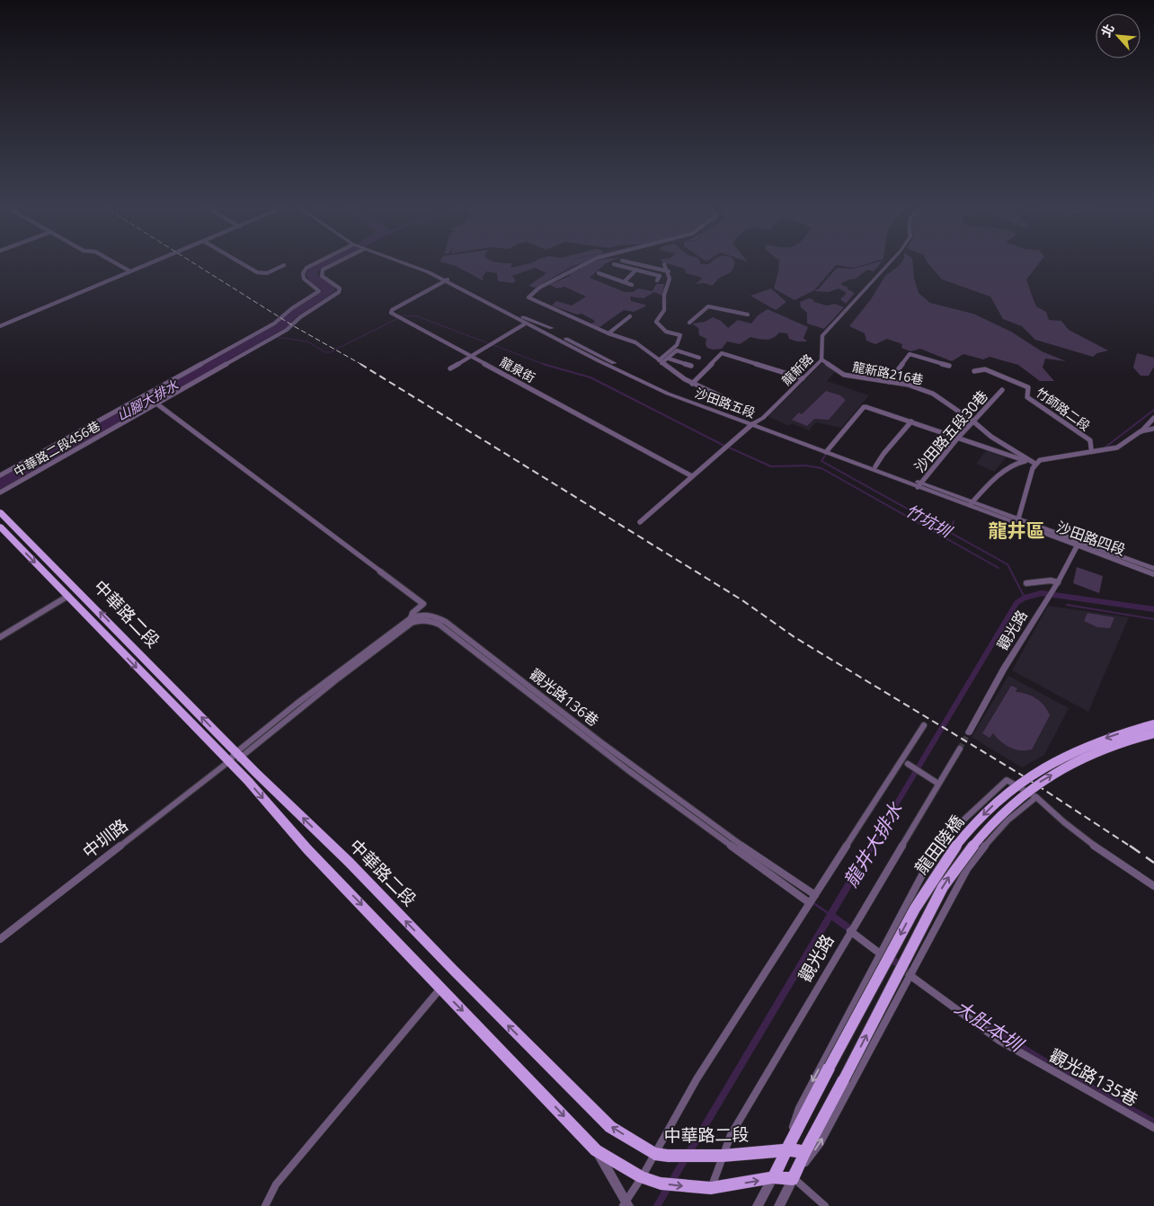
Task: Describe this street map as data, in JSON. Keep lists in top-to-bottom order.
{
  "streets": {
    "main road": ["中華路二段", "龍田陸橋"],
    "street": [
      "龍泉街",
      "龍新路",
      "龍新路216巷",
      "沙田路五段",
      "竹師路二段",
      "沙田路五段30巷",
      "中華路二段456巷",
      "沙田路四段",
      "觀光路",
      "觀光路136巷",
      "中圳路",
      "觀光路135巷"
    ]
  },
  "crossings": [
    ["龍泉街", "龍新路"],
    ["龍泉街", "沙田路五段"],
    ["龍新路", "龍新路216巷"],
    ["龍新路", "沙田路五段"],
    ["龍新路216巷", "竹師路二段"],
    ["龍新路216巷", "沙田路五段30巷"],
    ["沙田路五段", "沙田路五段30巷"],
    ["沙田路五段", "沙田路四段"],
    ["沙田路四段", "觀光路"],
    ["中華路二段", "觀光路"],
    ["中華路二段", "中圳路"],
    ["中華路二段", "龍田陸橋"]
  ],
  "districts": ["龍井區"],
  "water": [
    "山腳大排水",
    "竹坑圳",
    "龍井大排水",
    "大肚本圳"
  ],
  "north": "top left"
}
